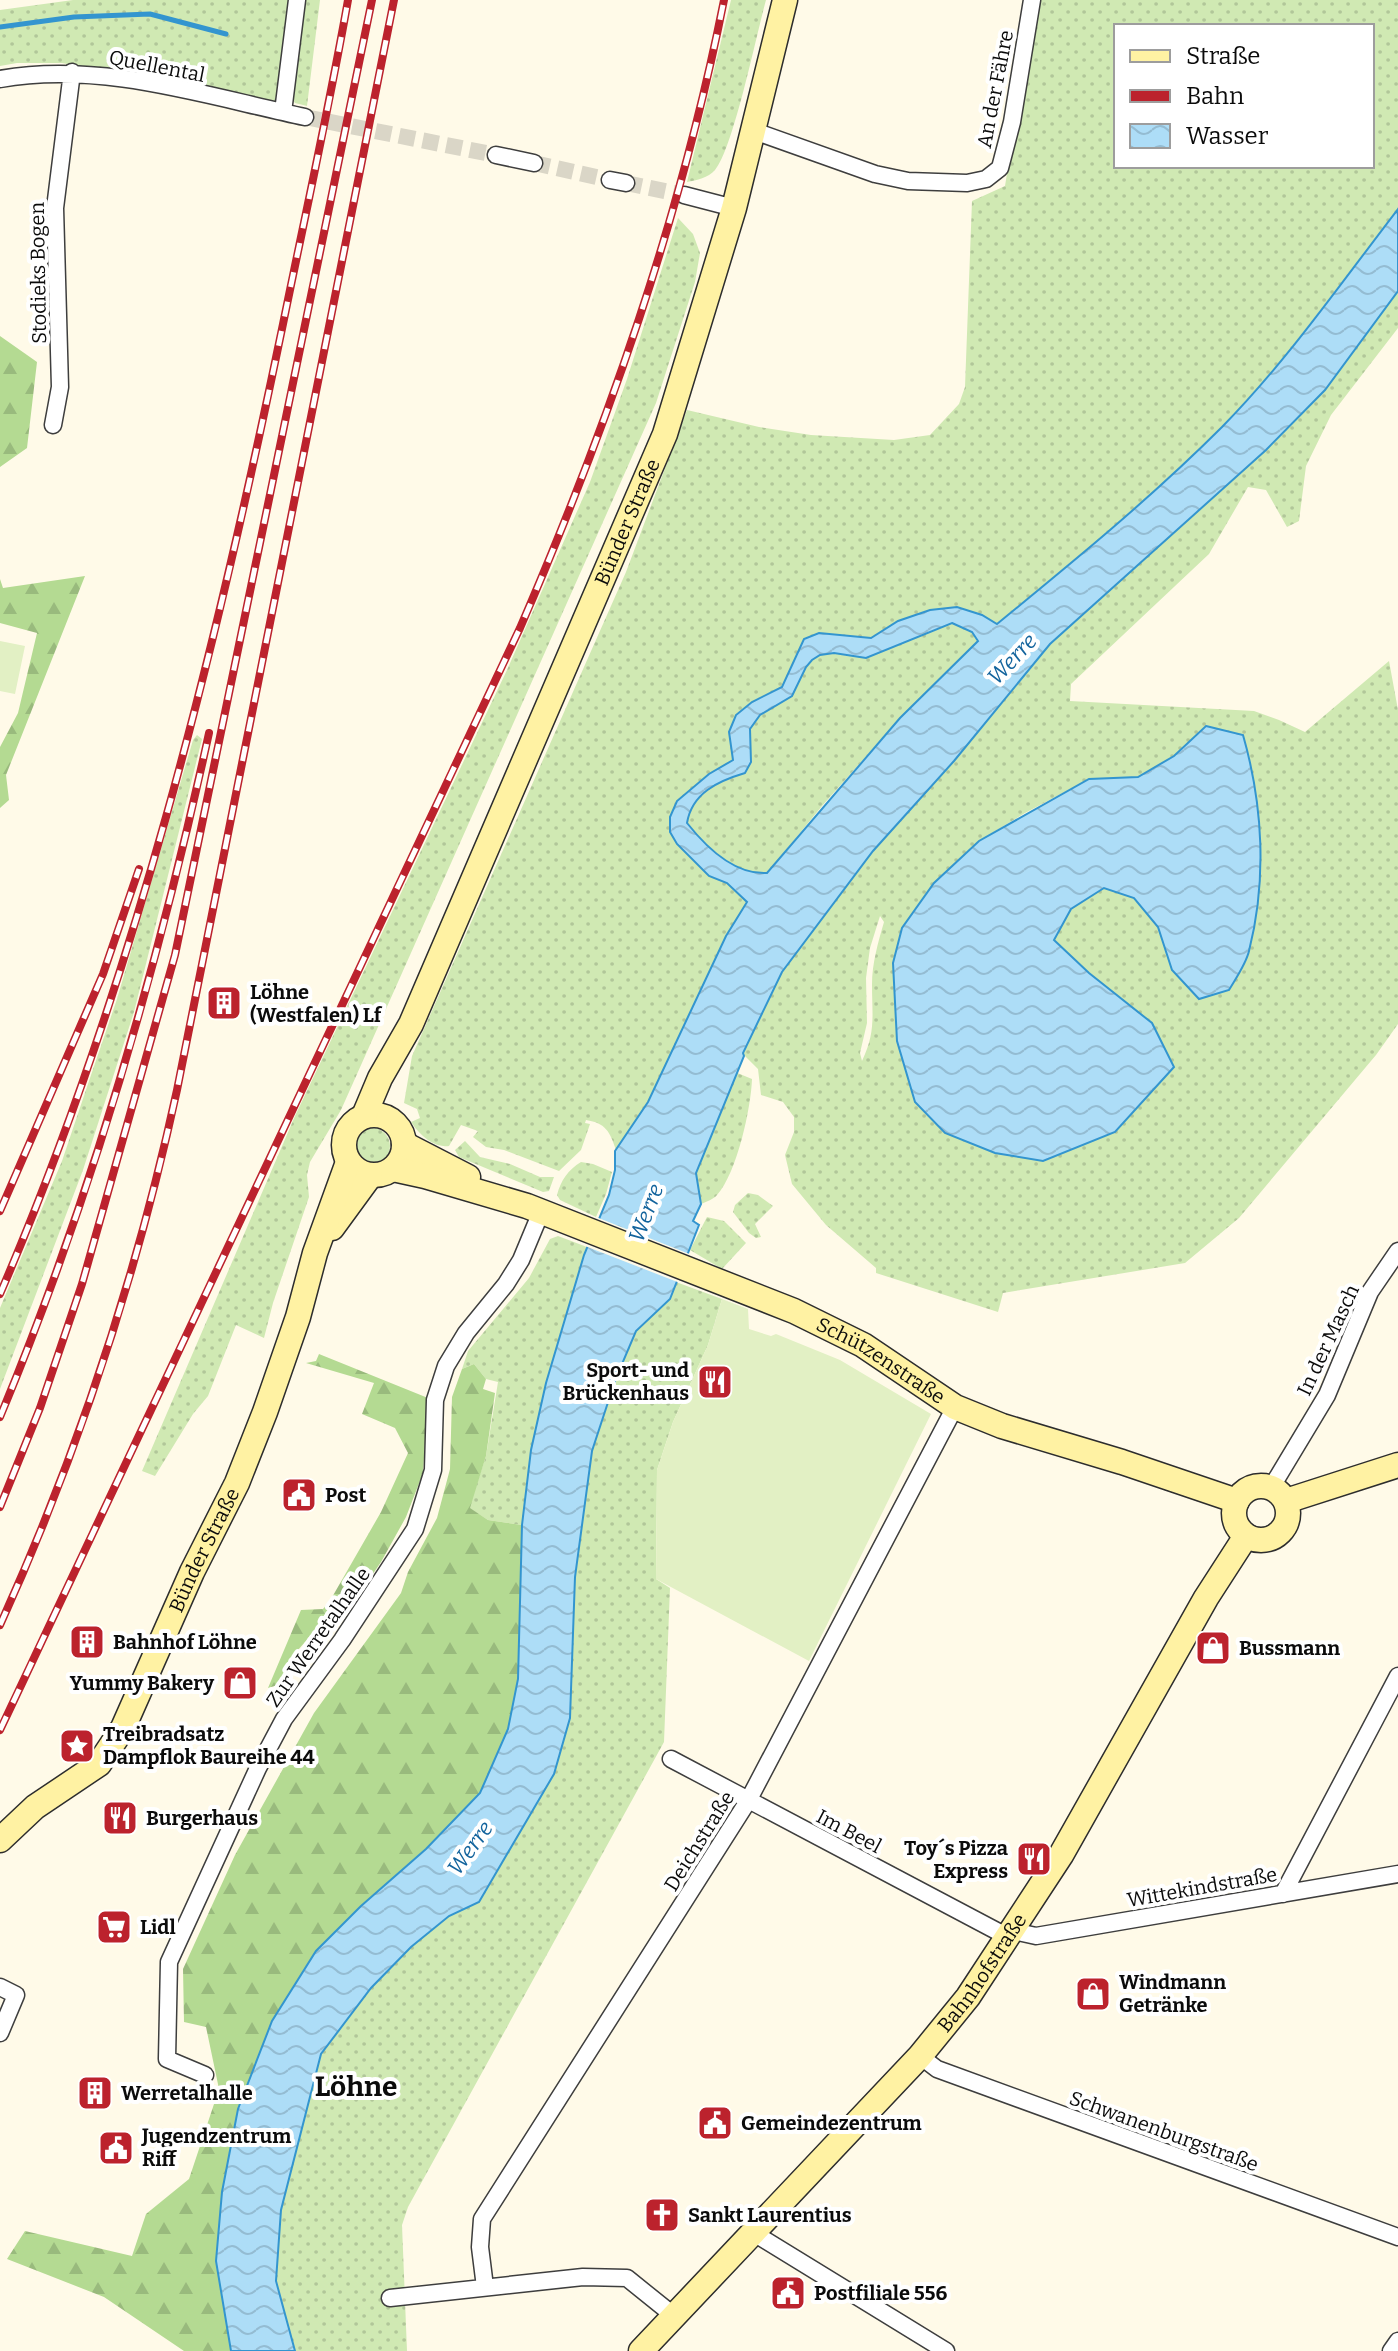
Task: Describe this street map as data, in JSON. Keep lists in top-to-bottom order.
{
  "streets": {
    "main road": ["Bünder Straße", "Schützenstraße", "Bahnhofstraße"],
    "street": [
      "Quellental",
      "An der Fähre",
      "Stodieks Bogen",
      "In der Masch",
      "Zur Werretalhalle",
      "Im Beel",
      "Deichstraße",
      "Wittekindstraße",
      "Schwanenburgstraße"
    ]
  },
  "crossings": [
    ["Quellental", "Stodieks Bogen"],
    ["An der Fähre", "Bünder Straße"],
    ["Bünder Straße", "Schützenstraße"],
    ["In der Masch", "Schützenstraße"],
    ["In der Masch", "Bahnhofstraße"],
    ["Schützenstraße", "Zur Werretalhalle"],
    ["Schützenstraße", "Deichstraße"],
    ["Schützenstraße", "Bahnhofstraße"],
    ["Im Beel", "Deichstraße"],
    ["Im Beel", "Wittekindstraße"],
    ["Im Beel", "Bahnhofstraße"],
    ["Wittekindstraße", "Bahnhofstraße"],
    ["Bahnhofstraße", "Schwanenburgstraße"]
  ],
  "districts": ["Löhne"],
  "water": ["Werre"],
  "places": {
    "building": ["Löhne (Westfalen) Lf", "Bahnhof Löhne", "Werretalhalle"],
    "restaurant": ["Sport- und Brückenhaus", "Burgerhaus", "Toy´s Pizza Express"],
    "public building": [
      "Post",
      "Gemeindezentrum",
      "Jugendzentrum Riff",
      "Postfiliale 556"
    ],
    "shop": ["Bussmann", "Yummy Bakery", "Windmann Getränke"],
    "place": ["Treibradsatz Dampflok Baureihe 44"],
    "supermarket": ["Lidl"],
    "church": ["Sankt Laurentius"]
  },
  "legend": ["Straße", "Bahn", "Wasser"]
}
